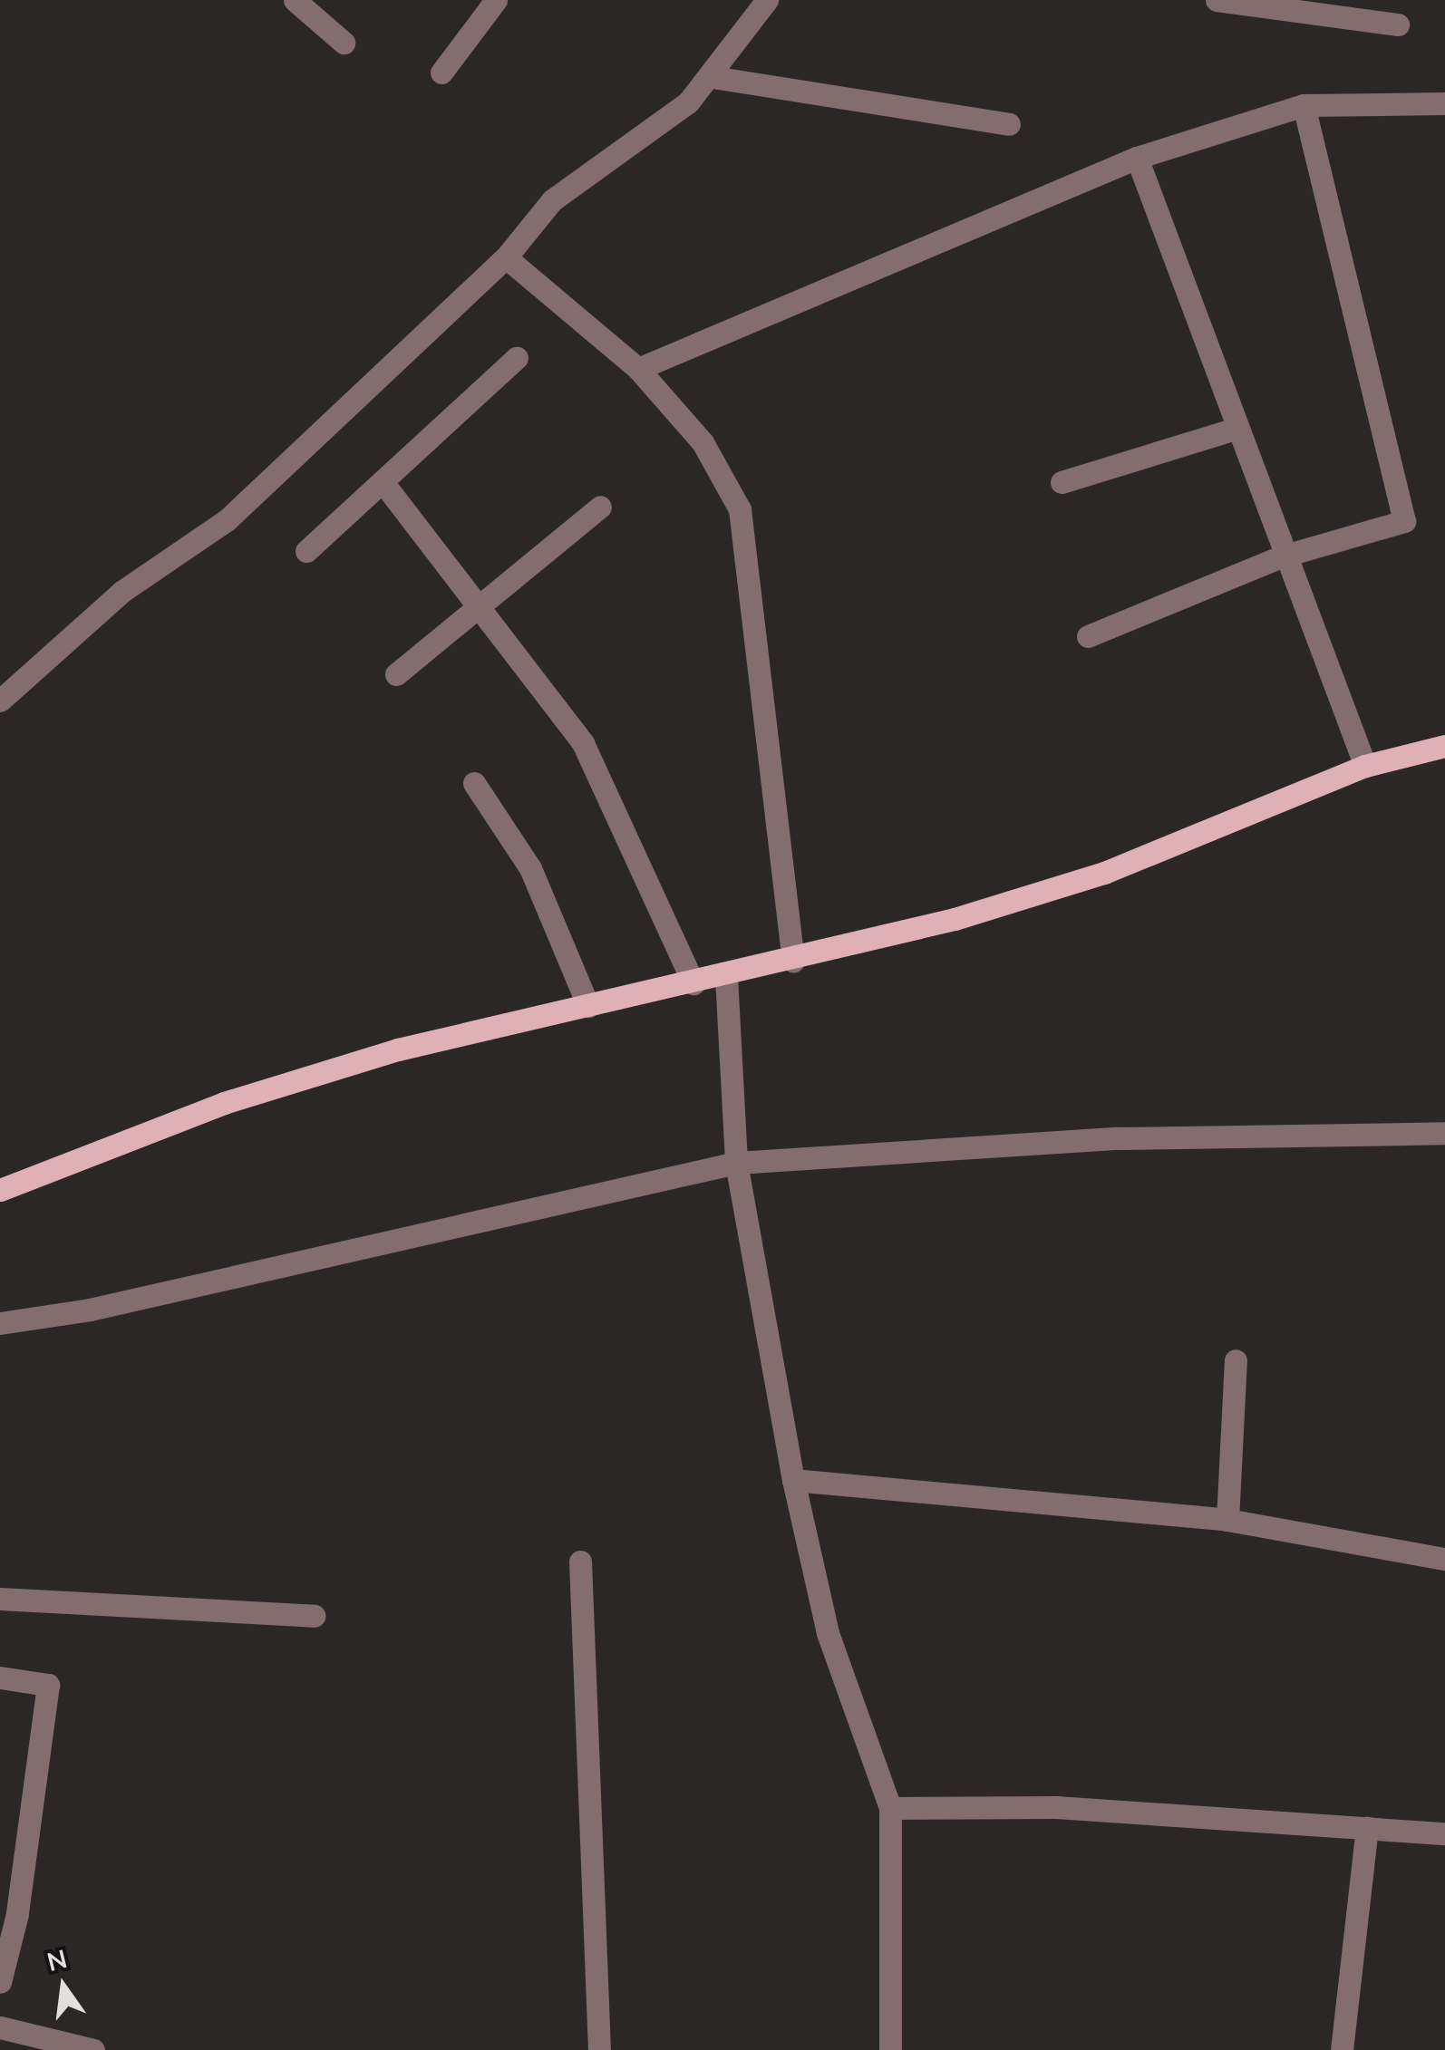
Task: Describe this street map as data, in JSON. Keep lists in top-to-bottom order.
{
  "north": "top"
}
